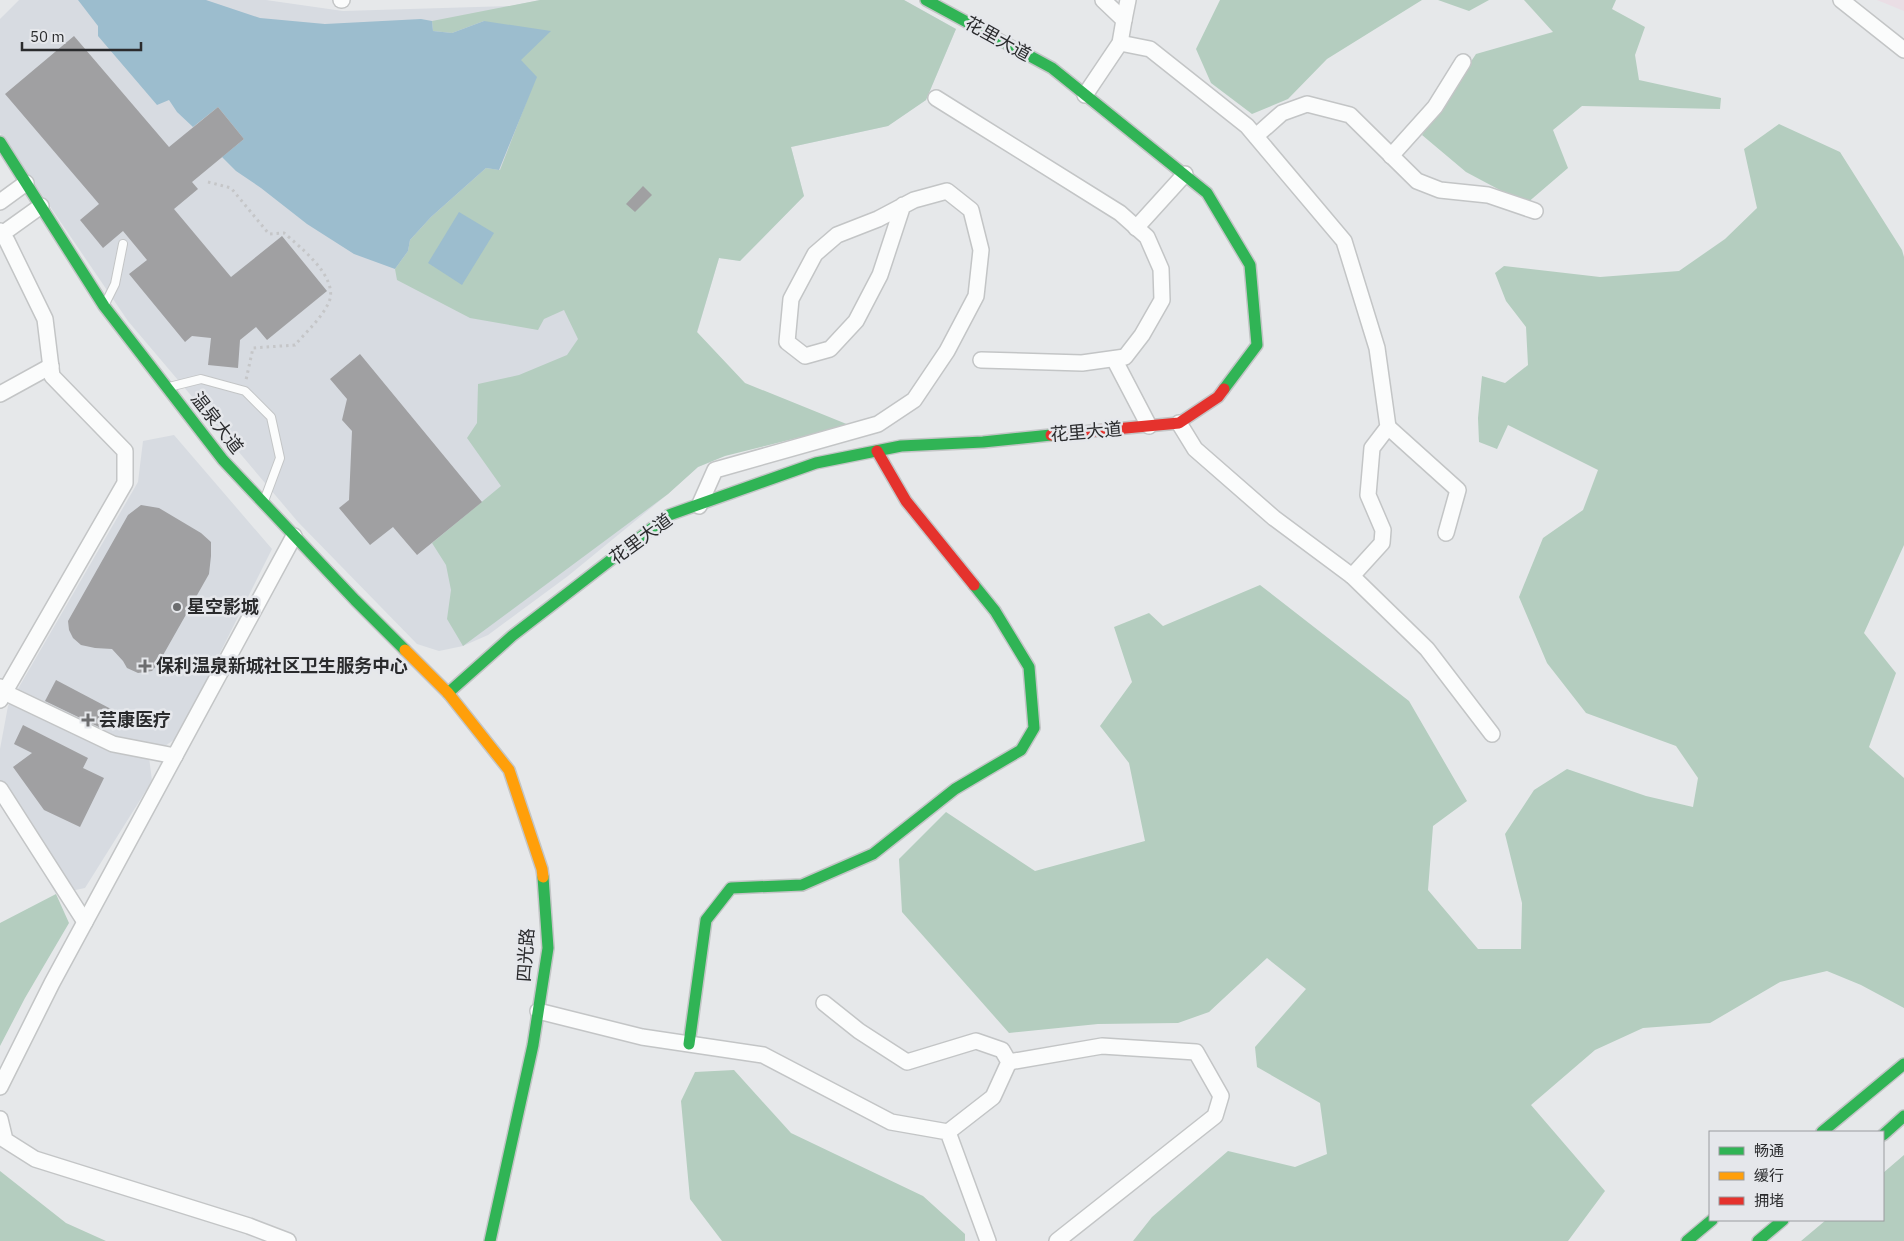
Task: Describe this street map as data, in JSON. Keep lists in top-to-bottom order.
{
  "streets": {
    "main road": ["花里大道", "温泉大道", "四光路"]
  },
  "crossings": [
    ["花里大道", "温泉大道"],
    ["花里大道", "四光路"],
    ["温泉大道", "四光路"]
  ],
  "places": {
    "other": ["星空影城"],
    "health": ["保利温泉新城社区卫生服务中心", "芸康医疗"]
  },
  "legend": ["畅通", "缓行", "拥堵"],
  "scale_bar": "50 m"
}
